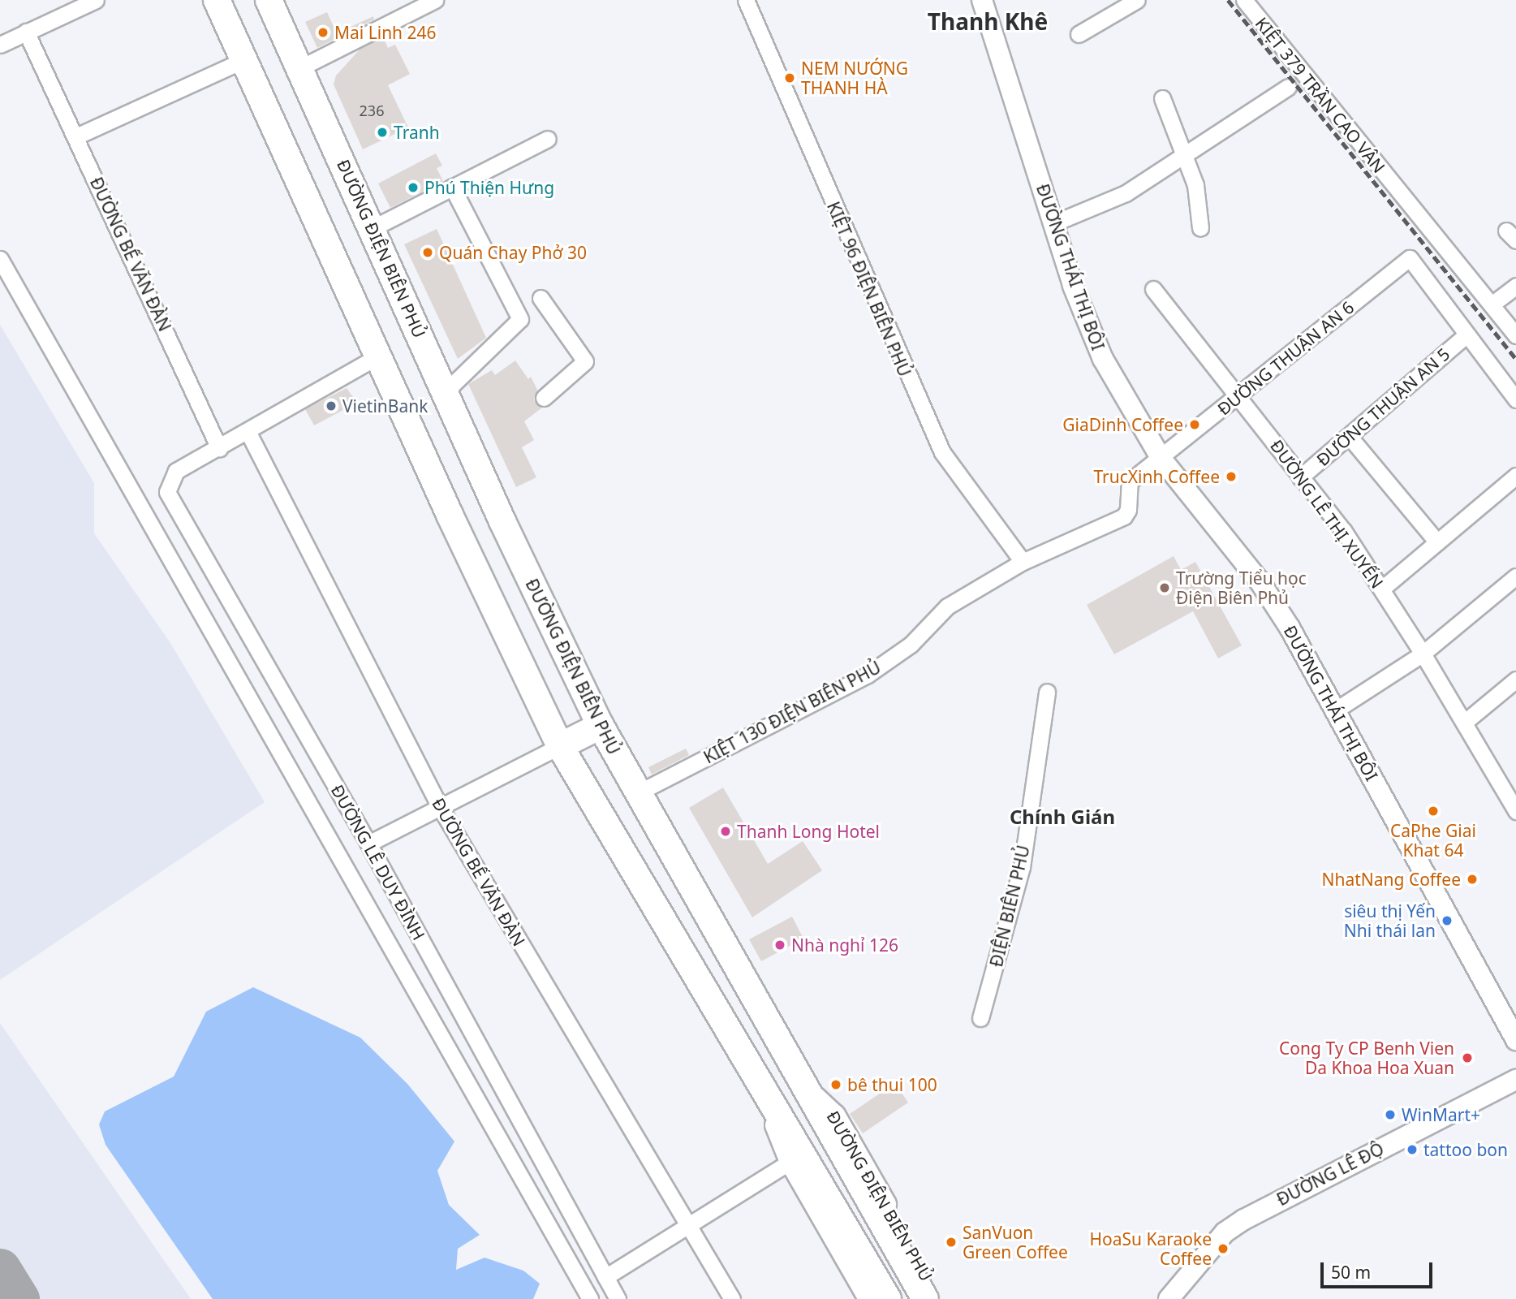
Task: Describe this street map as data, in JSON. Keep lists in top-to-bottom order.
{
  "streets": {
    "main road": ["ĐƯỜNG ĐIỆN BIÊN PHỦ"],
    "street": [
      "KIỆT 379 TRẦN CAO VÂN",
      "ĐƯỜNG BẾ VĂN ĐÀN",
      "ĐƯỜNG THÁI THỊ BÔI",
      "KIỆT 96 ĐIỆN BIÊN PHỦ",
      "ĐƯỜNG THUẬN AN 6",
      "ĐƯỜNG THUẬN AN 5",
      "ĐƯỜNG LÊ THỊ XUYẾN",
      "KIỆT 130 ĐIỆN BIÊN PHỦ",
      "ĐƯỜNG LÊ DUY ĐÌNH",
      "ĐIỆN BIÊN PHỦ",
      "ĐƯỜNG LÊ ĐỘ"
    ]
  },
  "crossings": [
    ["ĐƯỜNG ĐIỆN BIÊN PHỦ", "KIỆT 130 ĐIỆN BIÊN PHỦ"],
    ["ĐƯỜNG BẾ VĂN ĐÀN", "ĐƯỜNG LÊ DUY ĐÌNH"],
    ["ĐƯỜNG THÁI THỊ BÔI", "ĐƯỜNG THUẬN AN 6"],
    ["KIỆT 96 ĐIỆN BIÊN PHỦ", "ĐƯỜNG THUẬN AN 6"],
    ["KIỆT 96 ĐIỆN BIÊN PHỦ", "KIỆT 130 ĐIỆN BIÊN PHỦ"],
    ["ĐƯỜNG THUẬN AN 6", "ĐƯỜNG THUẬN AN 5"],
    ["ĐƯỜNG THUẬN AN 6", "ĐƯỜNG LÊ THỊ XUYẾN"],
    ["ĐƯỜNG THUẬN AN 6", "KIỆT 130 ĐIỆN BIÊN PHỦ"],
    ["ĐƯỜNG THUẬN AN 5", "ĐƯỜNG LÊ THỊ XUYẾN"]
  ],
  "districts": ["Thanh Khê", "Chính Gián"],
  "places": [
    "Mai Linh 246",
    "NEM NƯỚNG THANH HÀ",
    "Tranh",
    "Phú Thiện Hưng",
    "Quán Chay Phở 30",
    "VietinBank",
    "GiaDinh Coffee",
    "TrucXinh Coffee",
    "Trường Tiểu học Điện Biên Phủ",
    "CaPhe Giai Khat 64",
    "Thanh Long Hotel",
    "NhatNang Coffee",
    "siêu thị Yến Nhi thái lan",
    "Nhà nghỉ 126",
    "Cong Ty CP Benh Vien Da Khoa Hoa Xuan",
    "bê thui 100",
    "WinMart+",
    "tattoo bon",
    "SanVuon Green Coffee",
    "HoaSu Karaoke Coffee"
  ],
  "house_numbers": ["236"],
  "scale_bar": "50 m"
}
